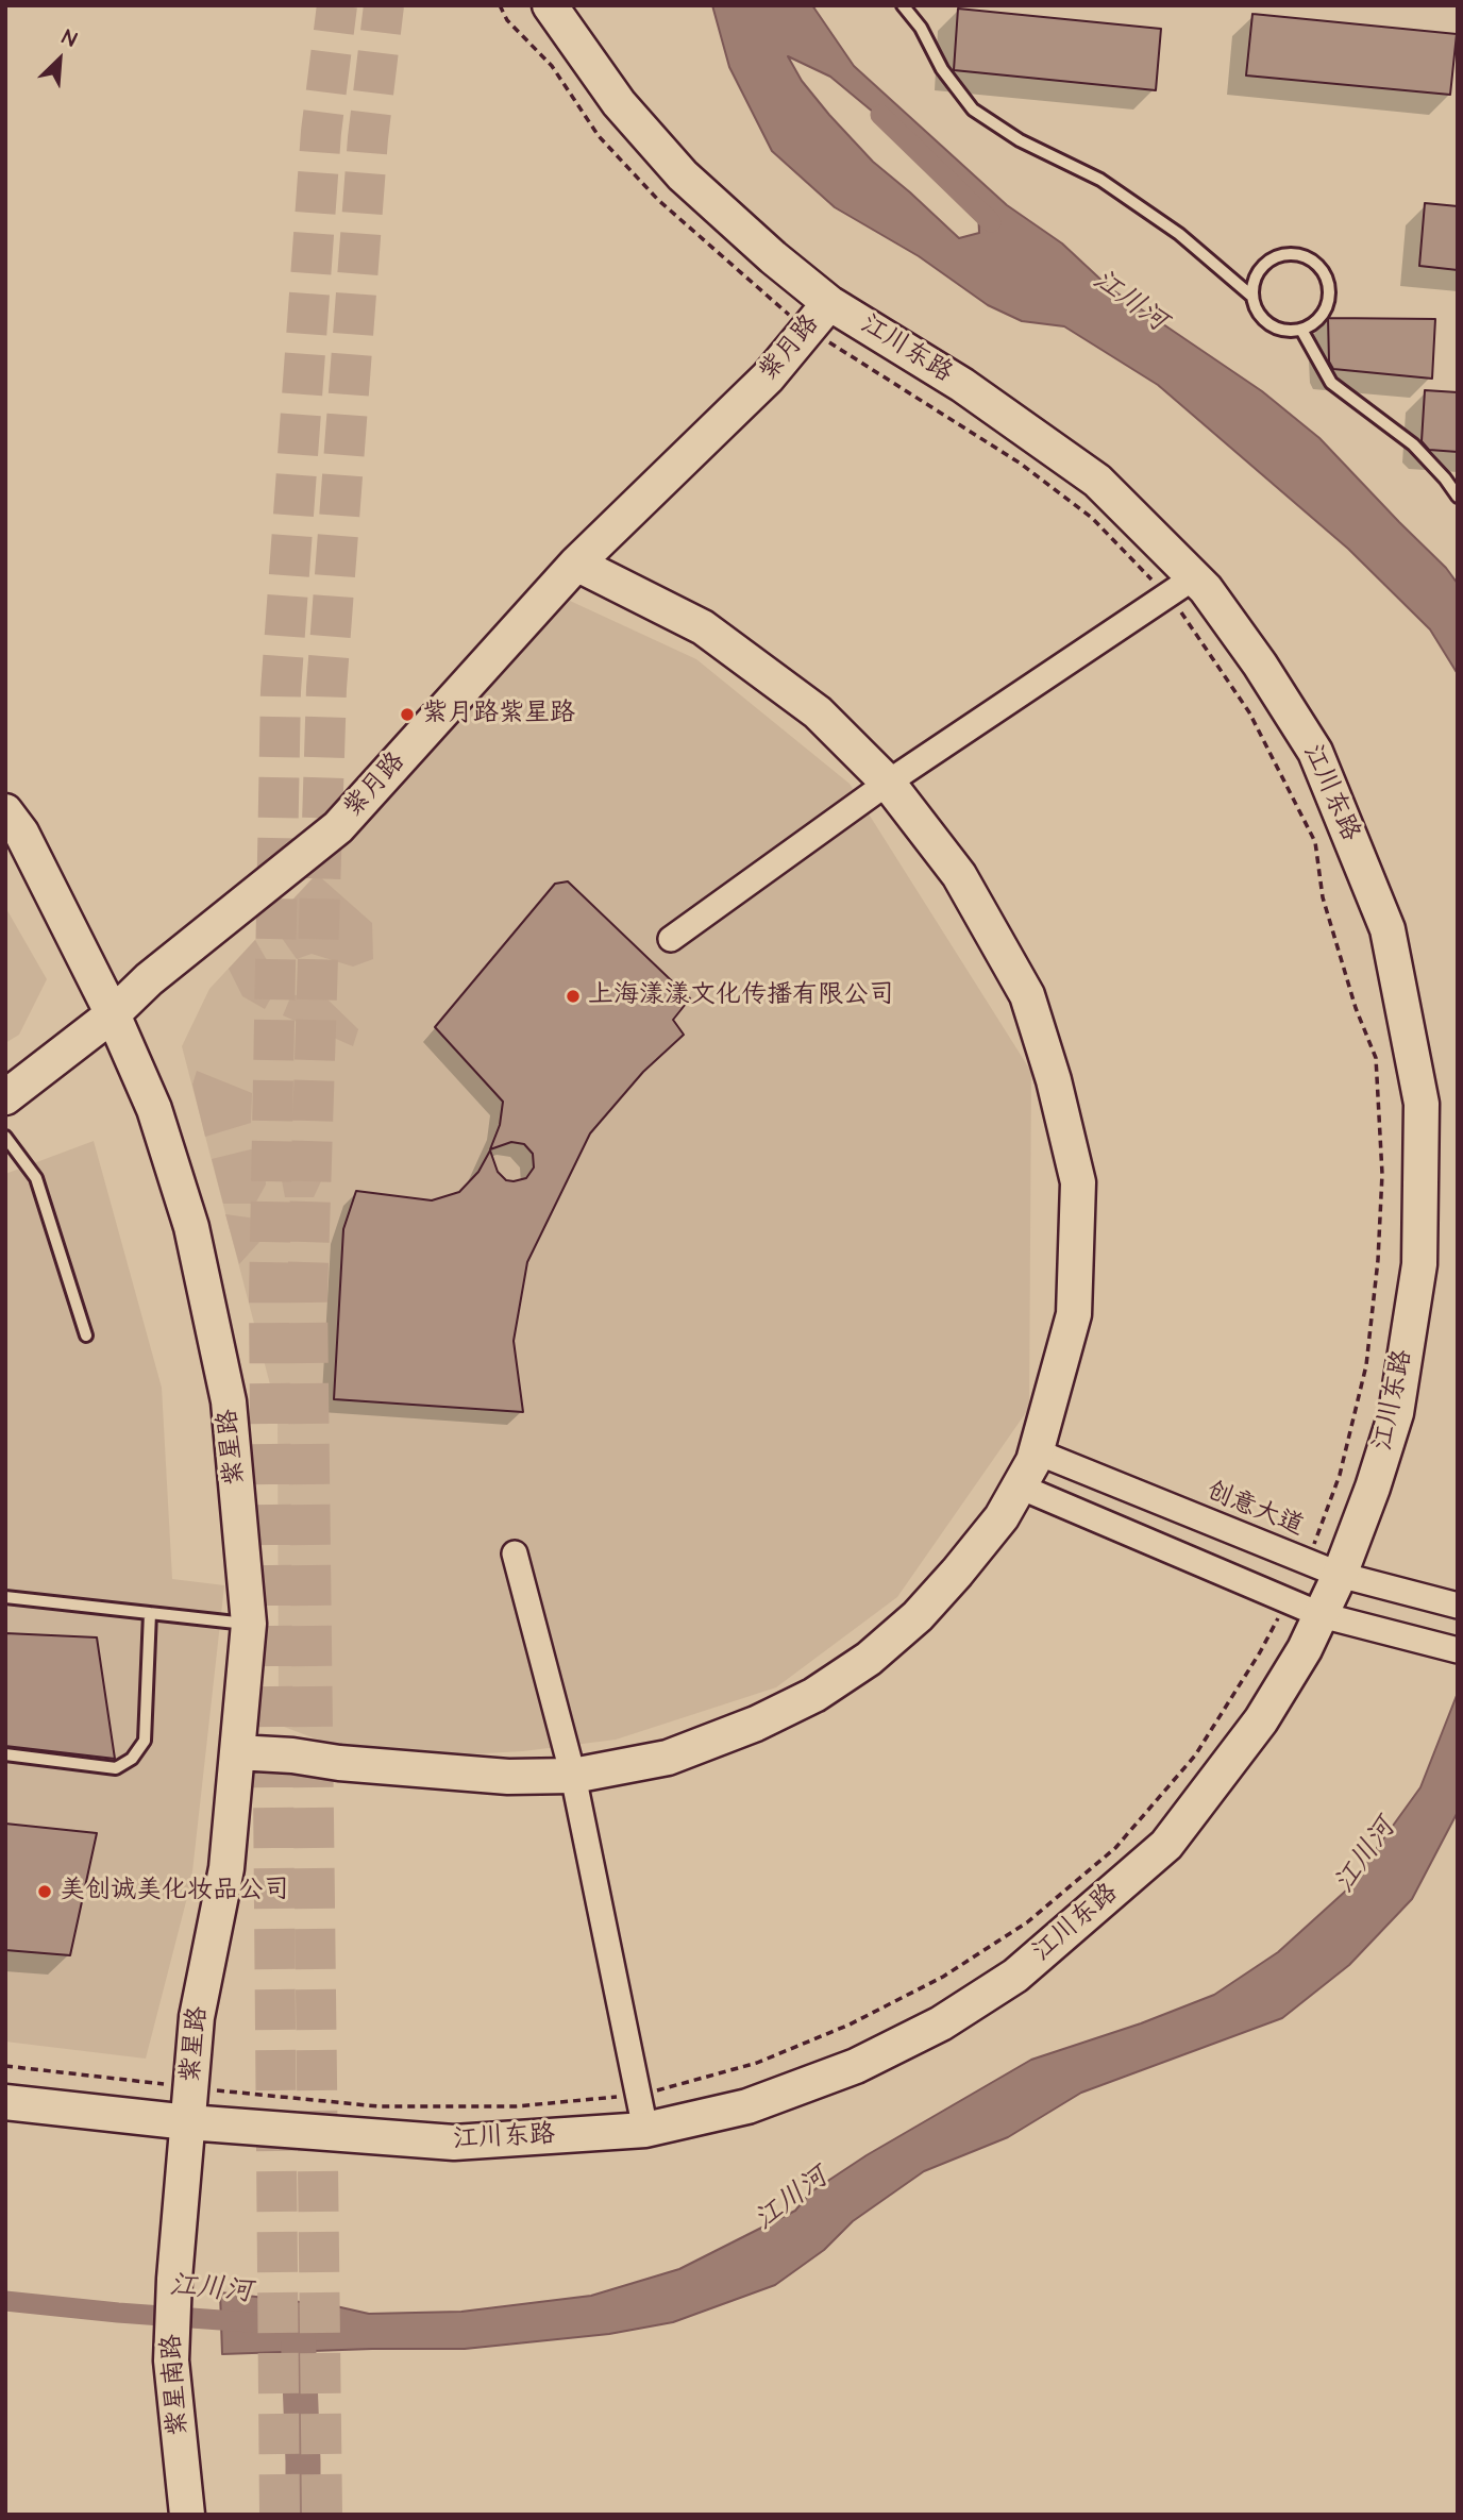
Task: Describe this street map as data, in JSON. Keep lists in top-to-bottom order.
{
  "streets": {
    "street": [
      "紫月路",
      "江川东路",
      "紫星路",
      "创意大道",
      "紫星南路"
    ]
  },
  "crossings": [
    ["紫月路", "江川东路"],
    ["紫月路", "紫星路"],
    ["江川东路", "紫星路"],
    ["江川东路", "创意大道"],
    ["江川东路", "紫星南路"],
    ["紫星路", "紫星南路"]
  ],
  "water": ["江川河"],
  "places": ["紫月路紫星路", "上海漾漾文化传播有限公司", "美创诚美化妆品公司"],
  "north": "top right"
}
